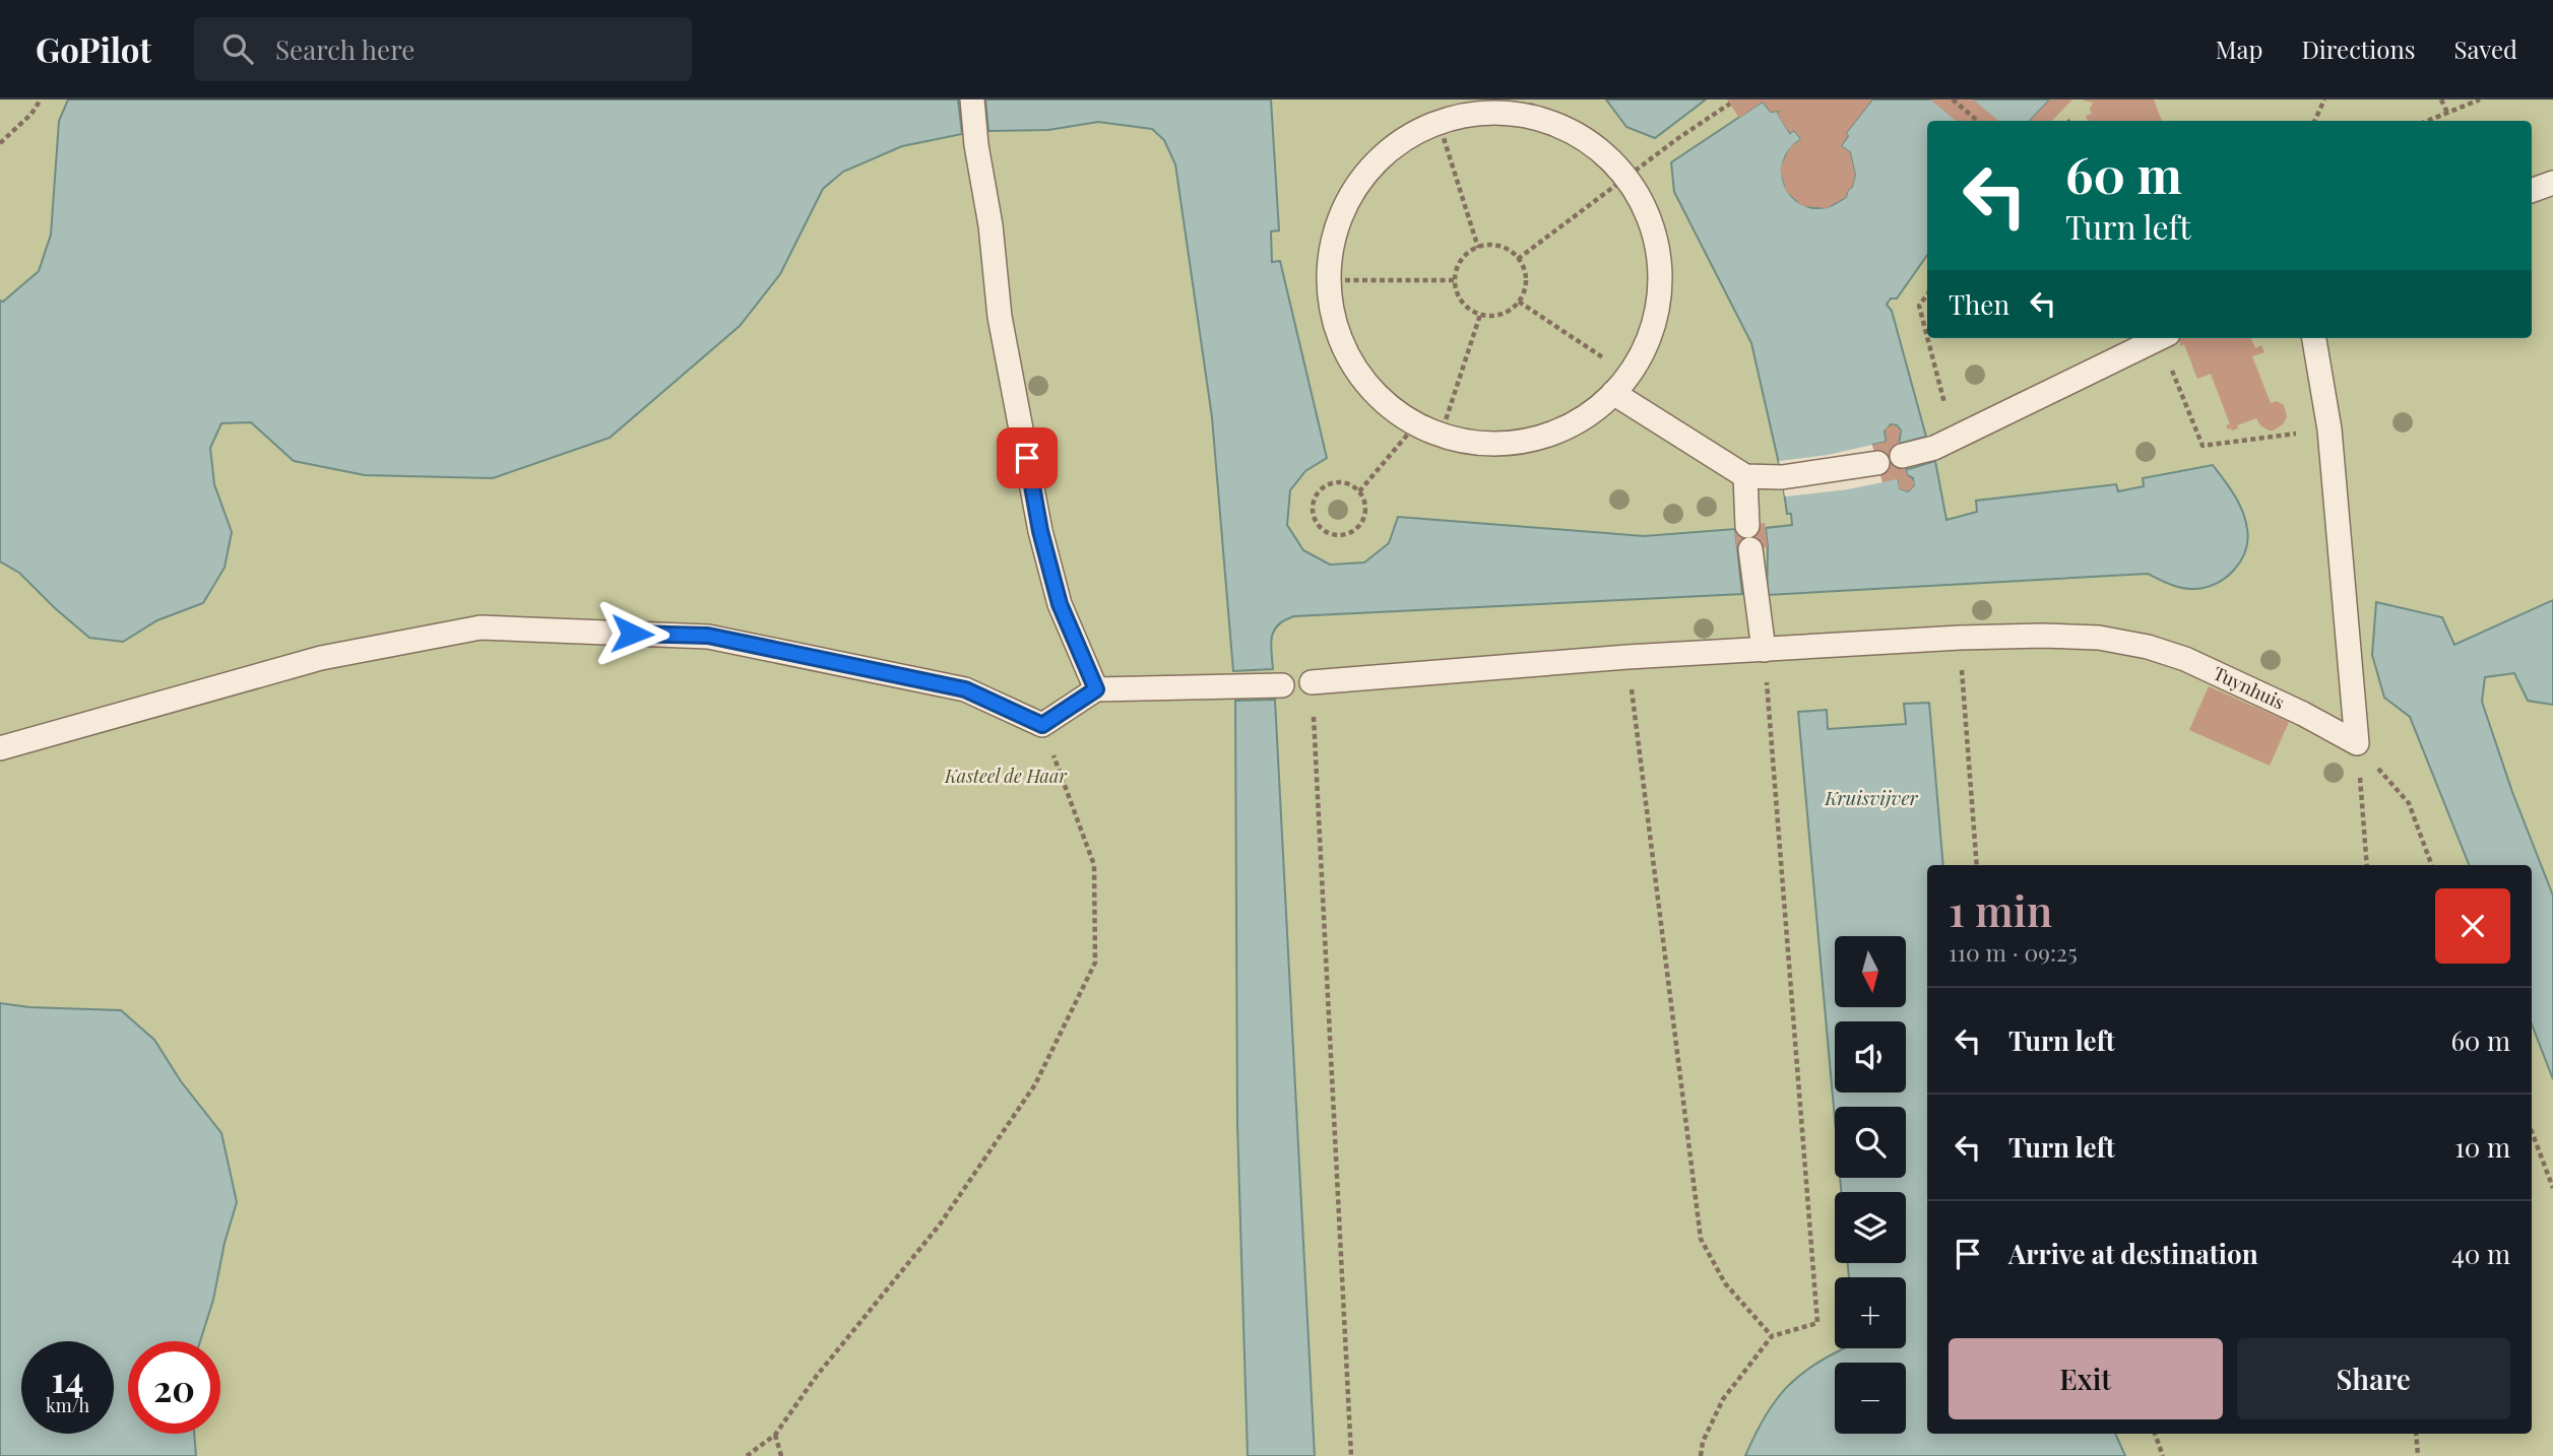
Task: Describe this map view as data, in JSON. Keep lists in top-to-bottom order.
{
  "streets": {
    "lane": ["Tuynhuis"]
  },
  "water": ["Kruisvijver"],
  "parks": ["Kasteel de Haar"],
  "north": "bottom",
  "page": {
    "header": "GoPilot",
    "search": "Search here",
    "nav": ["Map", "Directions", "Saved"],
    "turn": ["60 m", "Turn left"],
    "then": "Then",
    "heading": ["1 min", "110 m · 09:25"],
    "map_buttons": ["+", "−"],
    "list": [
      {
        "name": "Turn left",
        "value": "60 m"
      },
      {
        "name": "Turn left",
        "value": "10 m"
      },
      {
        "name": "Arrive at destination",
        "value": "40 m"
      }
    ],
    "buttons": ["Exit", "Share"],
    "speed": "14 km/h",
    "limit": "20"
  }
}
